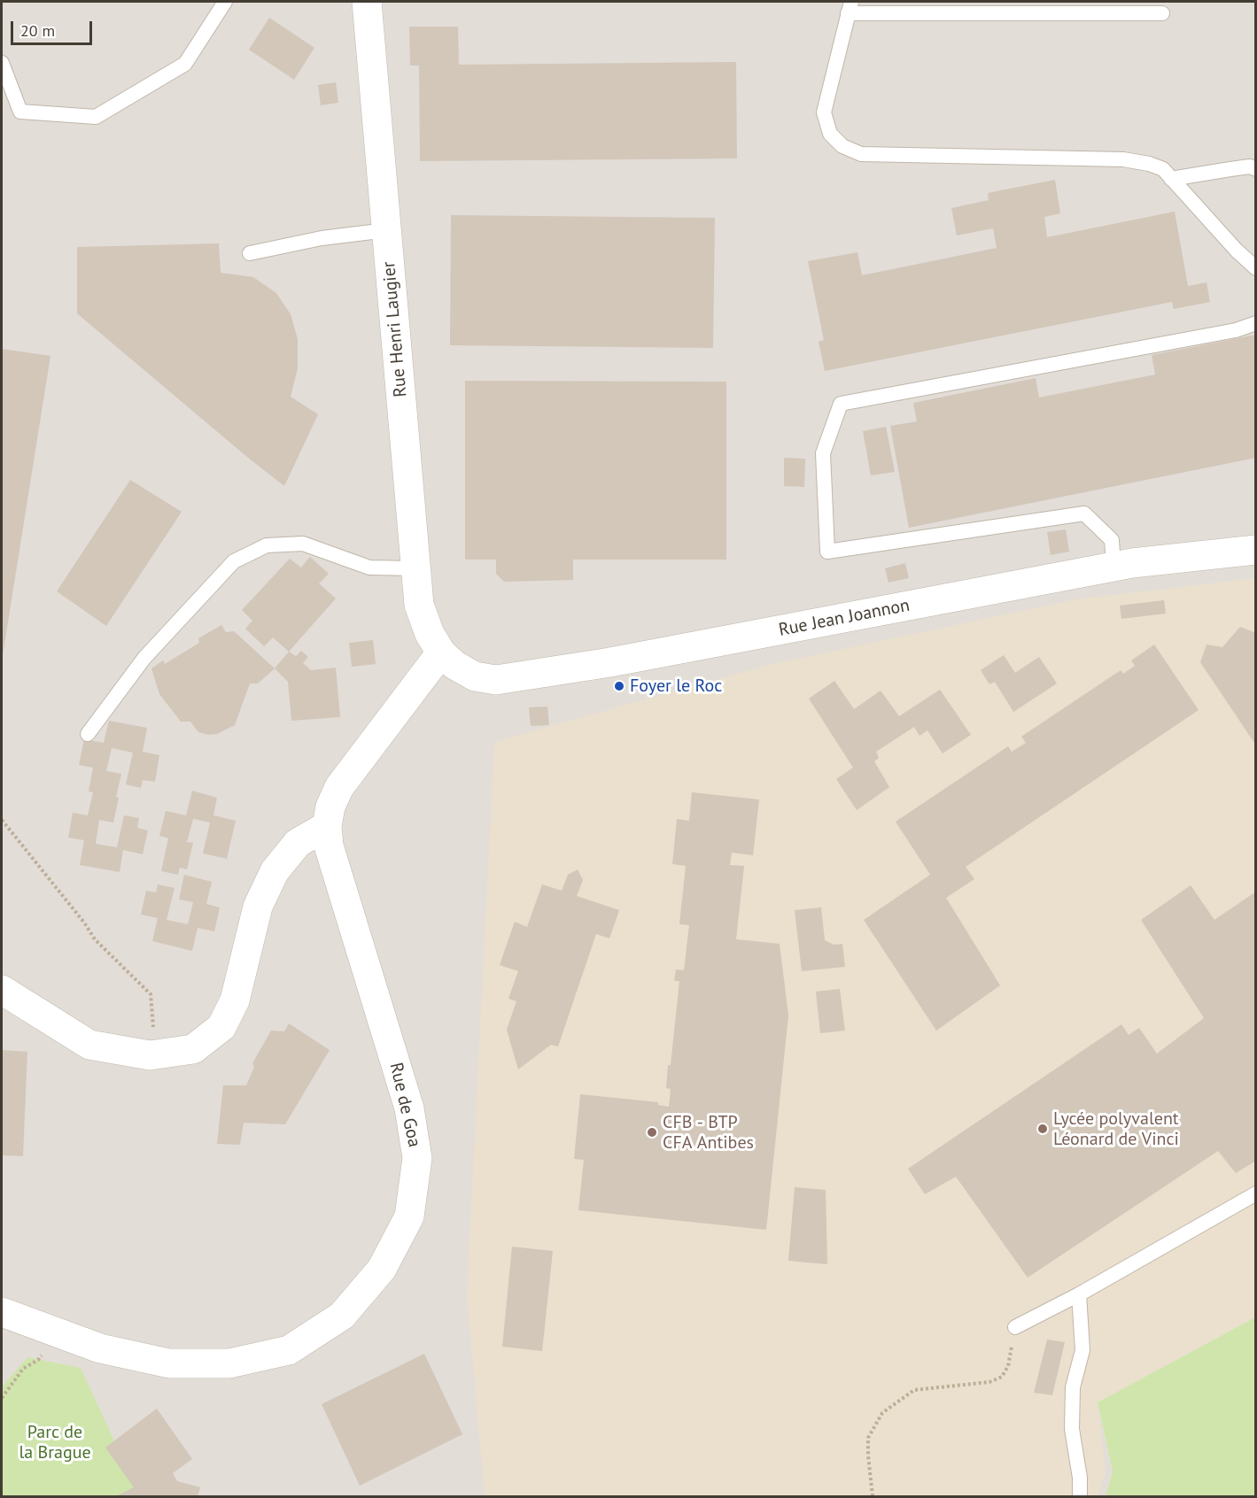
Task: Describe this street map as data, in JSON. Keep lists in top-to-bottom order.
{
  "streets": {
    "street": ["Rue Henri Laugier", "Rue Jean Joannon", "Rue de Goa"]
  },
  "crossings": [
    ["Rue Henri Laugier", "Rue Jean Joannon"],
    ["Rue Henri Laugier", "Rue de Goa"],
    ["Rue Jean Joannon", "Rue de Goa"]
  ],
  "parks": ["Parc de la Brague"],
  "places": ["Foyer le Roc", "Lycée polyvalent Léonard de Vinci", "CFB - BTP CFA Antibes"],
  "scale_bar": "20 m"
}
